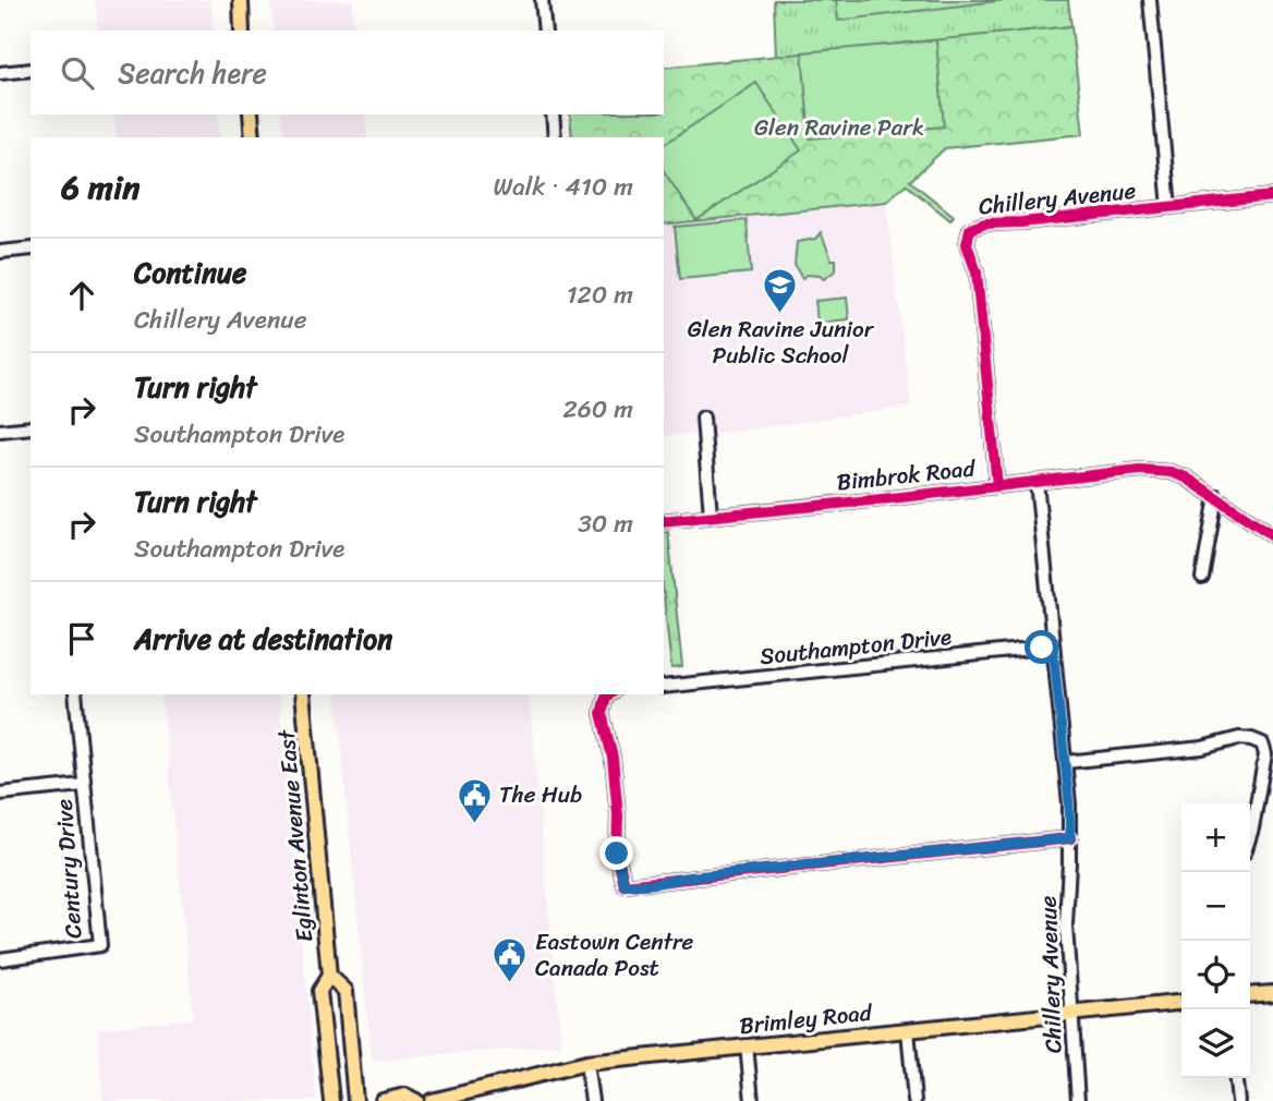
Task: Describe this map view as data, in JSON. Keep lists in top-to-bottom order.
{
  "streets": {
    "main road": ["Eglinton Avenue East", "Brimley Road"],
    "street": [
      "Chillery Avenue",
      "Bimbrok Road",
      "Southampton Drive",
      "Century Drive"
    ]
  },
  "crossings": [
    ["Chillery Avenue", "Bimbrok Road"],
    ["Chillery Avenue", "Southampton Drive"],
    ["Chillery Avenue", "Brimley Road"]
  ],
  "parks": ["Glen Ravine Park"],
  "places": {
    "school or university": ["Glen Ravine Junior Public School"],
    "public building": ["The Hub", "Eastown Centre Canada Post"]
  },
  "page": {
    "search": "Search here",
    "heading": ["6 min", "Walk · 410 m"],
    "list": [
      ["Continue", "Chillery Avenue", "120 m"],
      ["Turn right", "Southampton Drive", "260 m"],
      ["Turn right", "Southampton Drive", "30 m"],
      "Arrive at destination"
    ],
    "map_buttons": ["+", "−"]
  }
}
